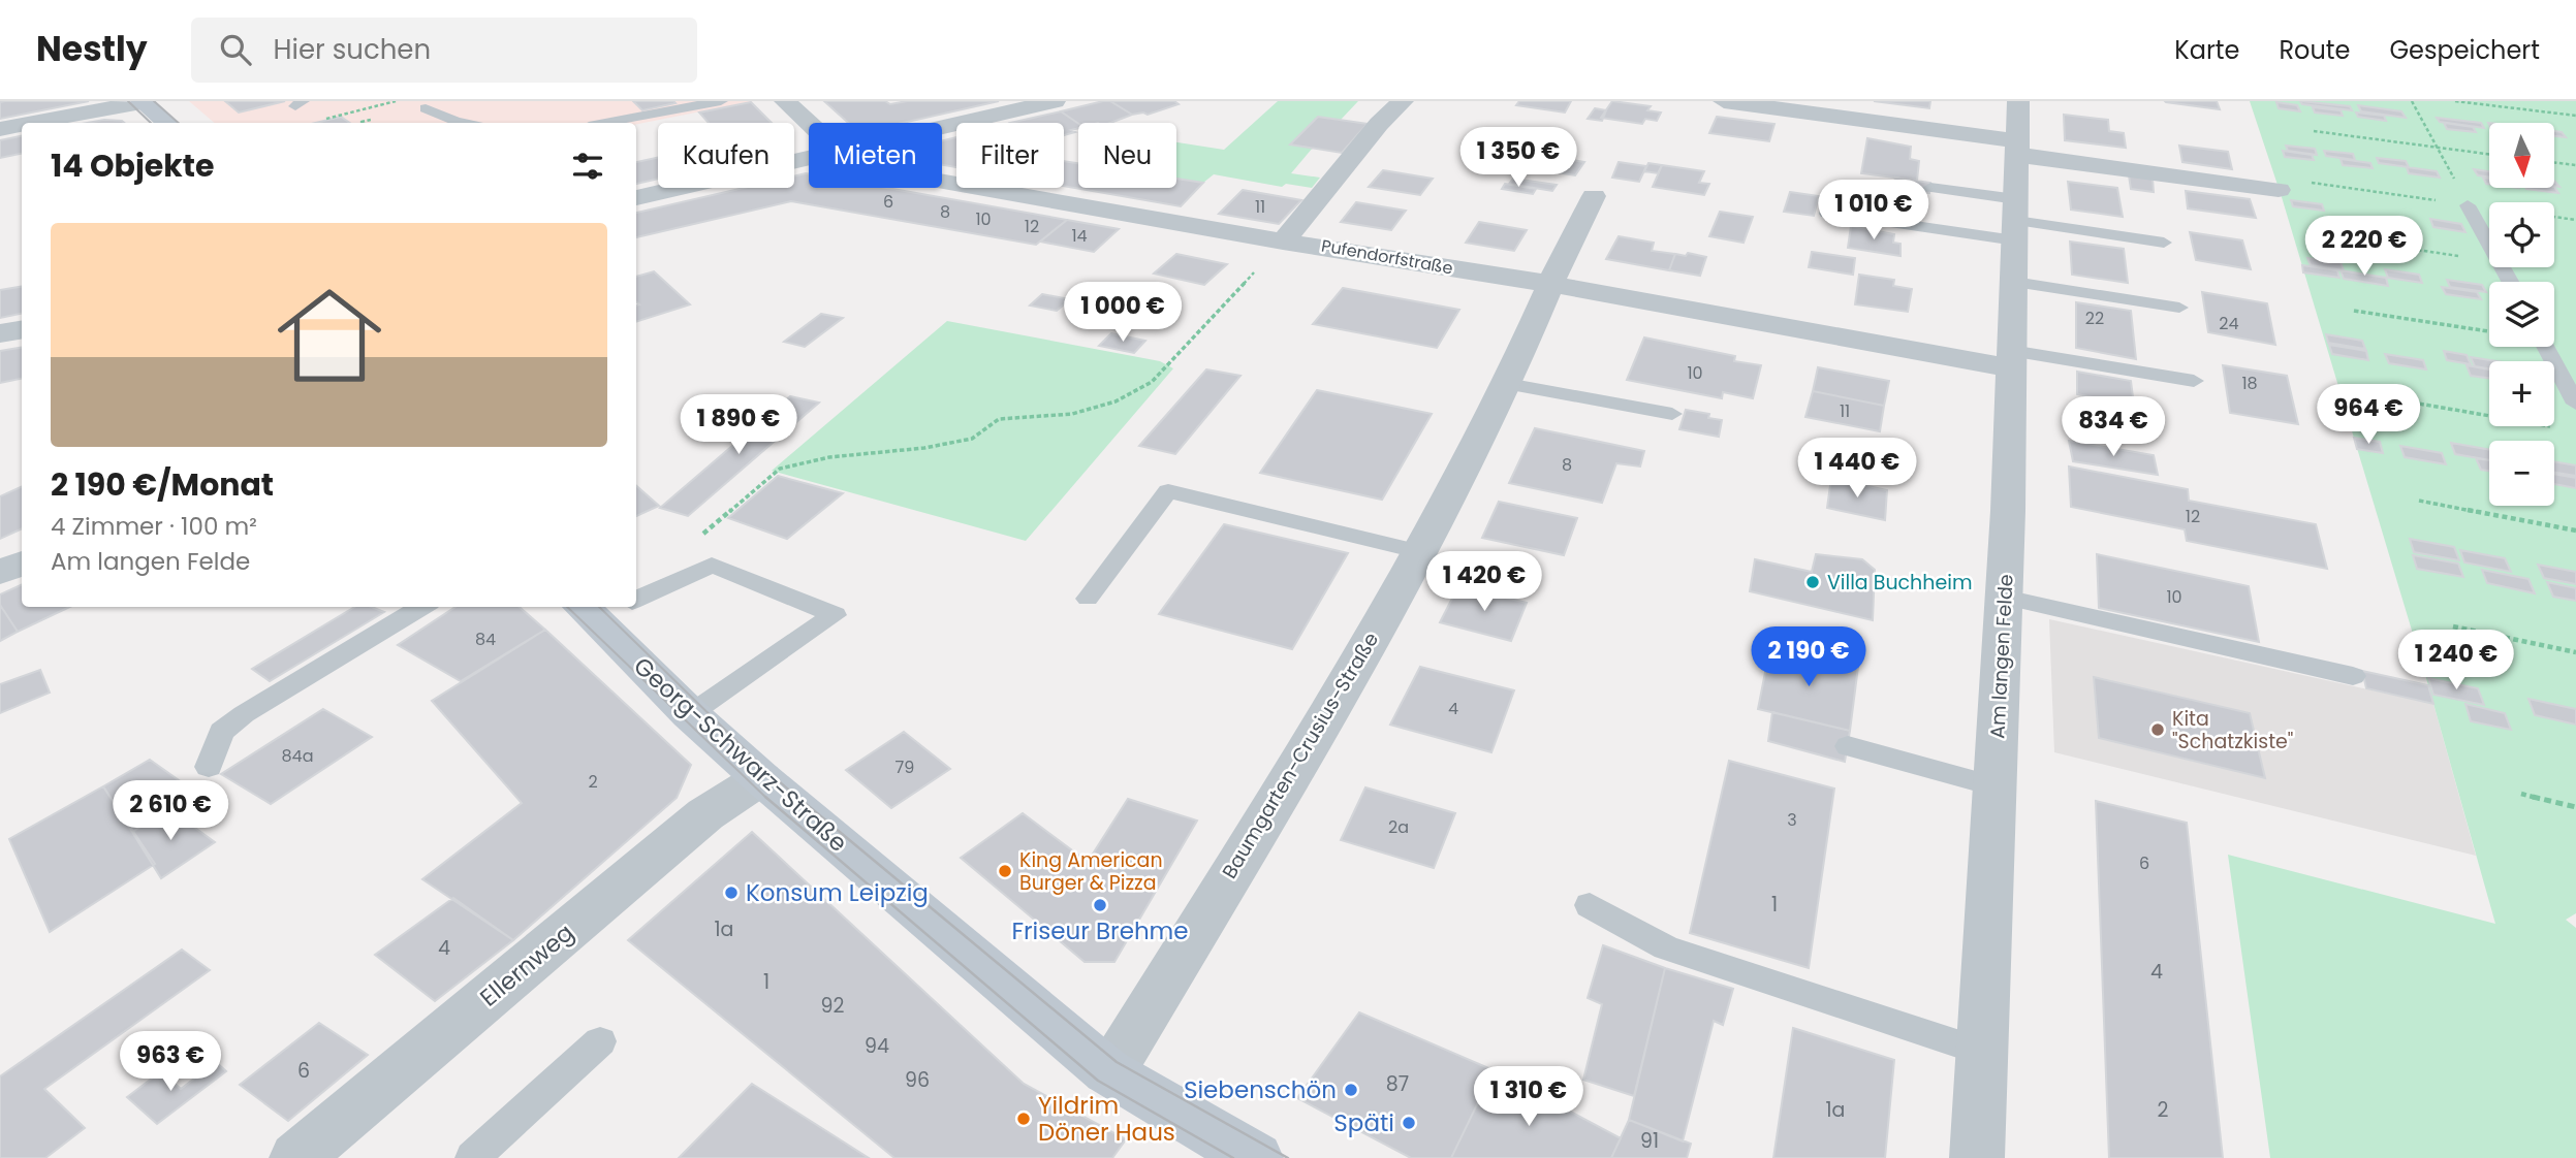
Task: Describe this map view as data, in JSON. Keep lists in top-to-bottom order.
{
  "streets": {
    "street": [
      "Pufendorfstraße",
      "Am langen Felde",
      "Georg-Schwarz-Straße",
      "Baumgarten-Crusius-Straße",
      "Ellernweg"
    ]
  },
  "crossings": [
    ["Pufendorfstraße", "Am langen Felde"],
    ["Pufendorfstraße", "Baumgarten-Crusius-Straße"],
    ["Georg-Schwarz-Straße", "Baumgarten-Crusius-Straße"],
    ["Georg-Schwarz-Straße", "Ellernweg"]
  ],
  "places": [
    "Villa Buchheim",
    "Kita \"Schatzkiste\"",
    "King American Burger & Pizza",
    "Konsum Leipzig",
    "Friseur Brehme",
    "Siebenschön",
    "Yildrim Döner Haus",
    "Späti"
  ],
  "house_numbers": [
    "6",
    "11",
    "8",
    "10",
    "12",
    "14",
    "22",
    "24",
    "10",
    "18",
    "11",
    "8",
    "12",
    "10",
    "84",
    "4",
    "84a",
    "79",
    "2",
    "3",
    "2a",
    "6",
    "1",
    "1a",
    "4",
    "4",
    "1",
    "92",
    "94",
    "6",
    "96",
    "87",
    "1a",
    "2",
    "91"
  ],
  "north": "bottom",
  "page": {
    "header": "Nestly",
    "search": "Hier suchen",
    "nav": ["Karte", "Route", "Gespeichert"],
    "map_buttons": ["+", "−"],
    "chip": [
      "Kaufen",
      "Mieten",
      "Filter",
      "Neu"
    ],
    "heading": "14 Objekte",
    "price": [
      "1 350 €",
      "1 010 €",
      "2 220 €",
      "1 000 €",
      "964 €",
      "1 890 €",
      "834 €",
      "1 440 €",
      "1 420 €",
      "2 190 €",
      "1 240 €",
      "2 610 €",
      "963 €",
      "1 310 €"
    ],
    "list": [
      {
        "name": "2 190 €/Monat",
        "note": "4 Zimmer · 100 m² · Am langen Felde"
      }
    ]
  }
}
